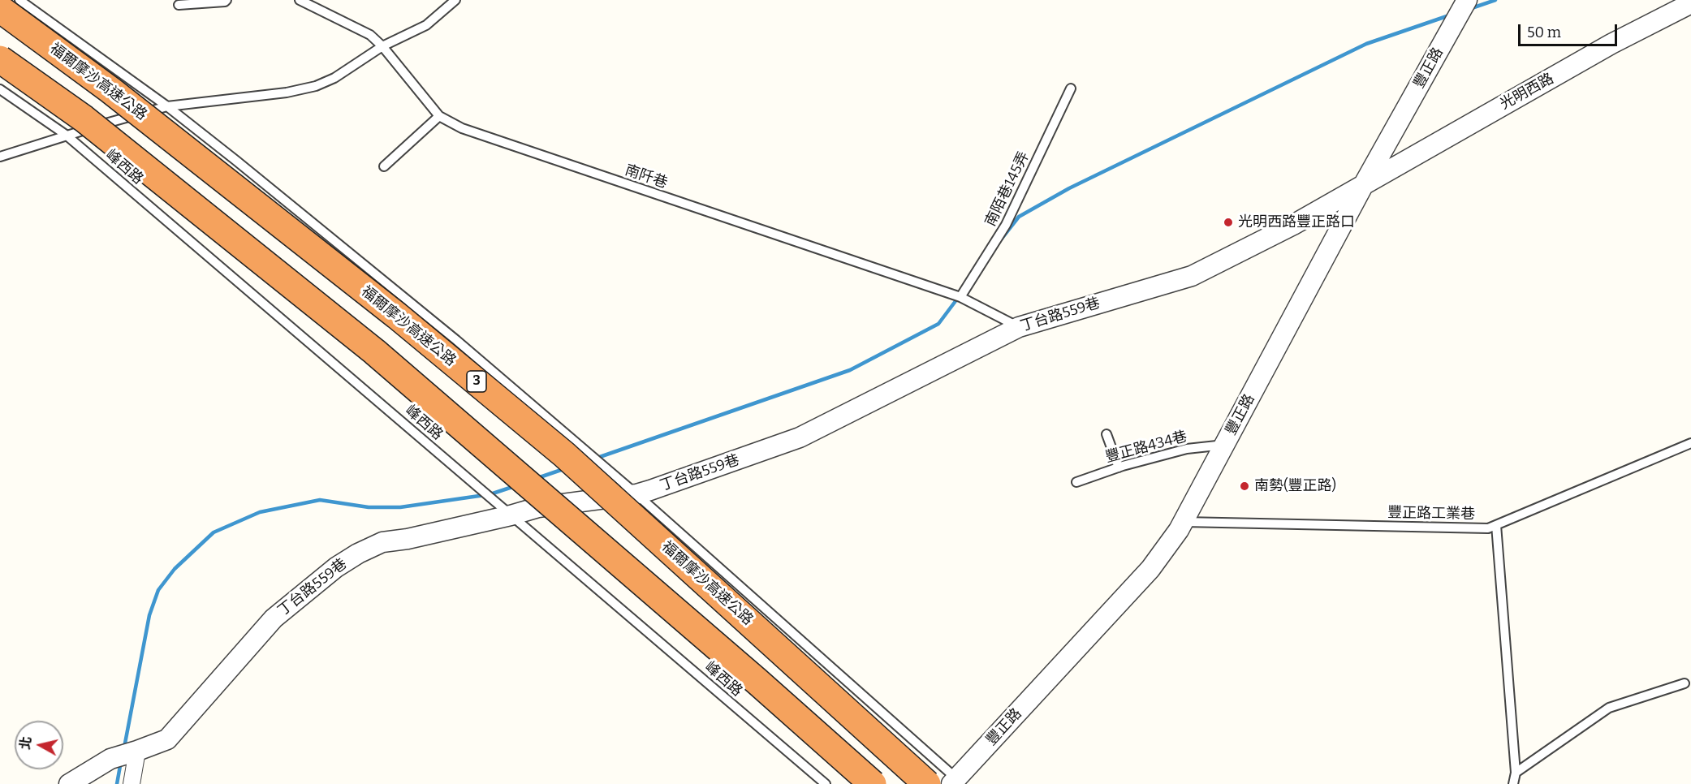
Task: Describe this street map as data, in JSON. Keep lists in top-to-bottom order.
{
  "streets": {
    "highway": ["福爾摩沙高速公路", "3"],
    "street": ["豐正路", "光明西路", "丁台路559巷"],
    "lane": [
      "峰西路",
      "南阡巷",
      "南陌巷145弄",
      "豐正路434巷",
      "豐正路工業巷"
    ]
  },
  "crossings": [
    ["豐正路", "光明西路"],
    ["豐正路", "丁台路559巷"],
    ["豐正路", "豐正路434巷"],
    ["豐正路", "豐正路工業巷"],
    ["光明西路", "丁台路559巷"],
    ["峰西路", "丁台路559巷"],
    ["南阡巷", "南陌巷145弄"],
    ["南阡巷", "丁台路559巷"]
  ],
  "places": ["光明西路豐正路口", "南勢(豐正路)"],
  "scale_bar": "50 m",
  "north": "left"
}
